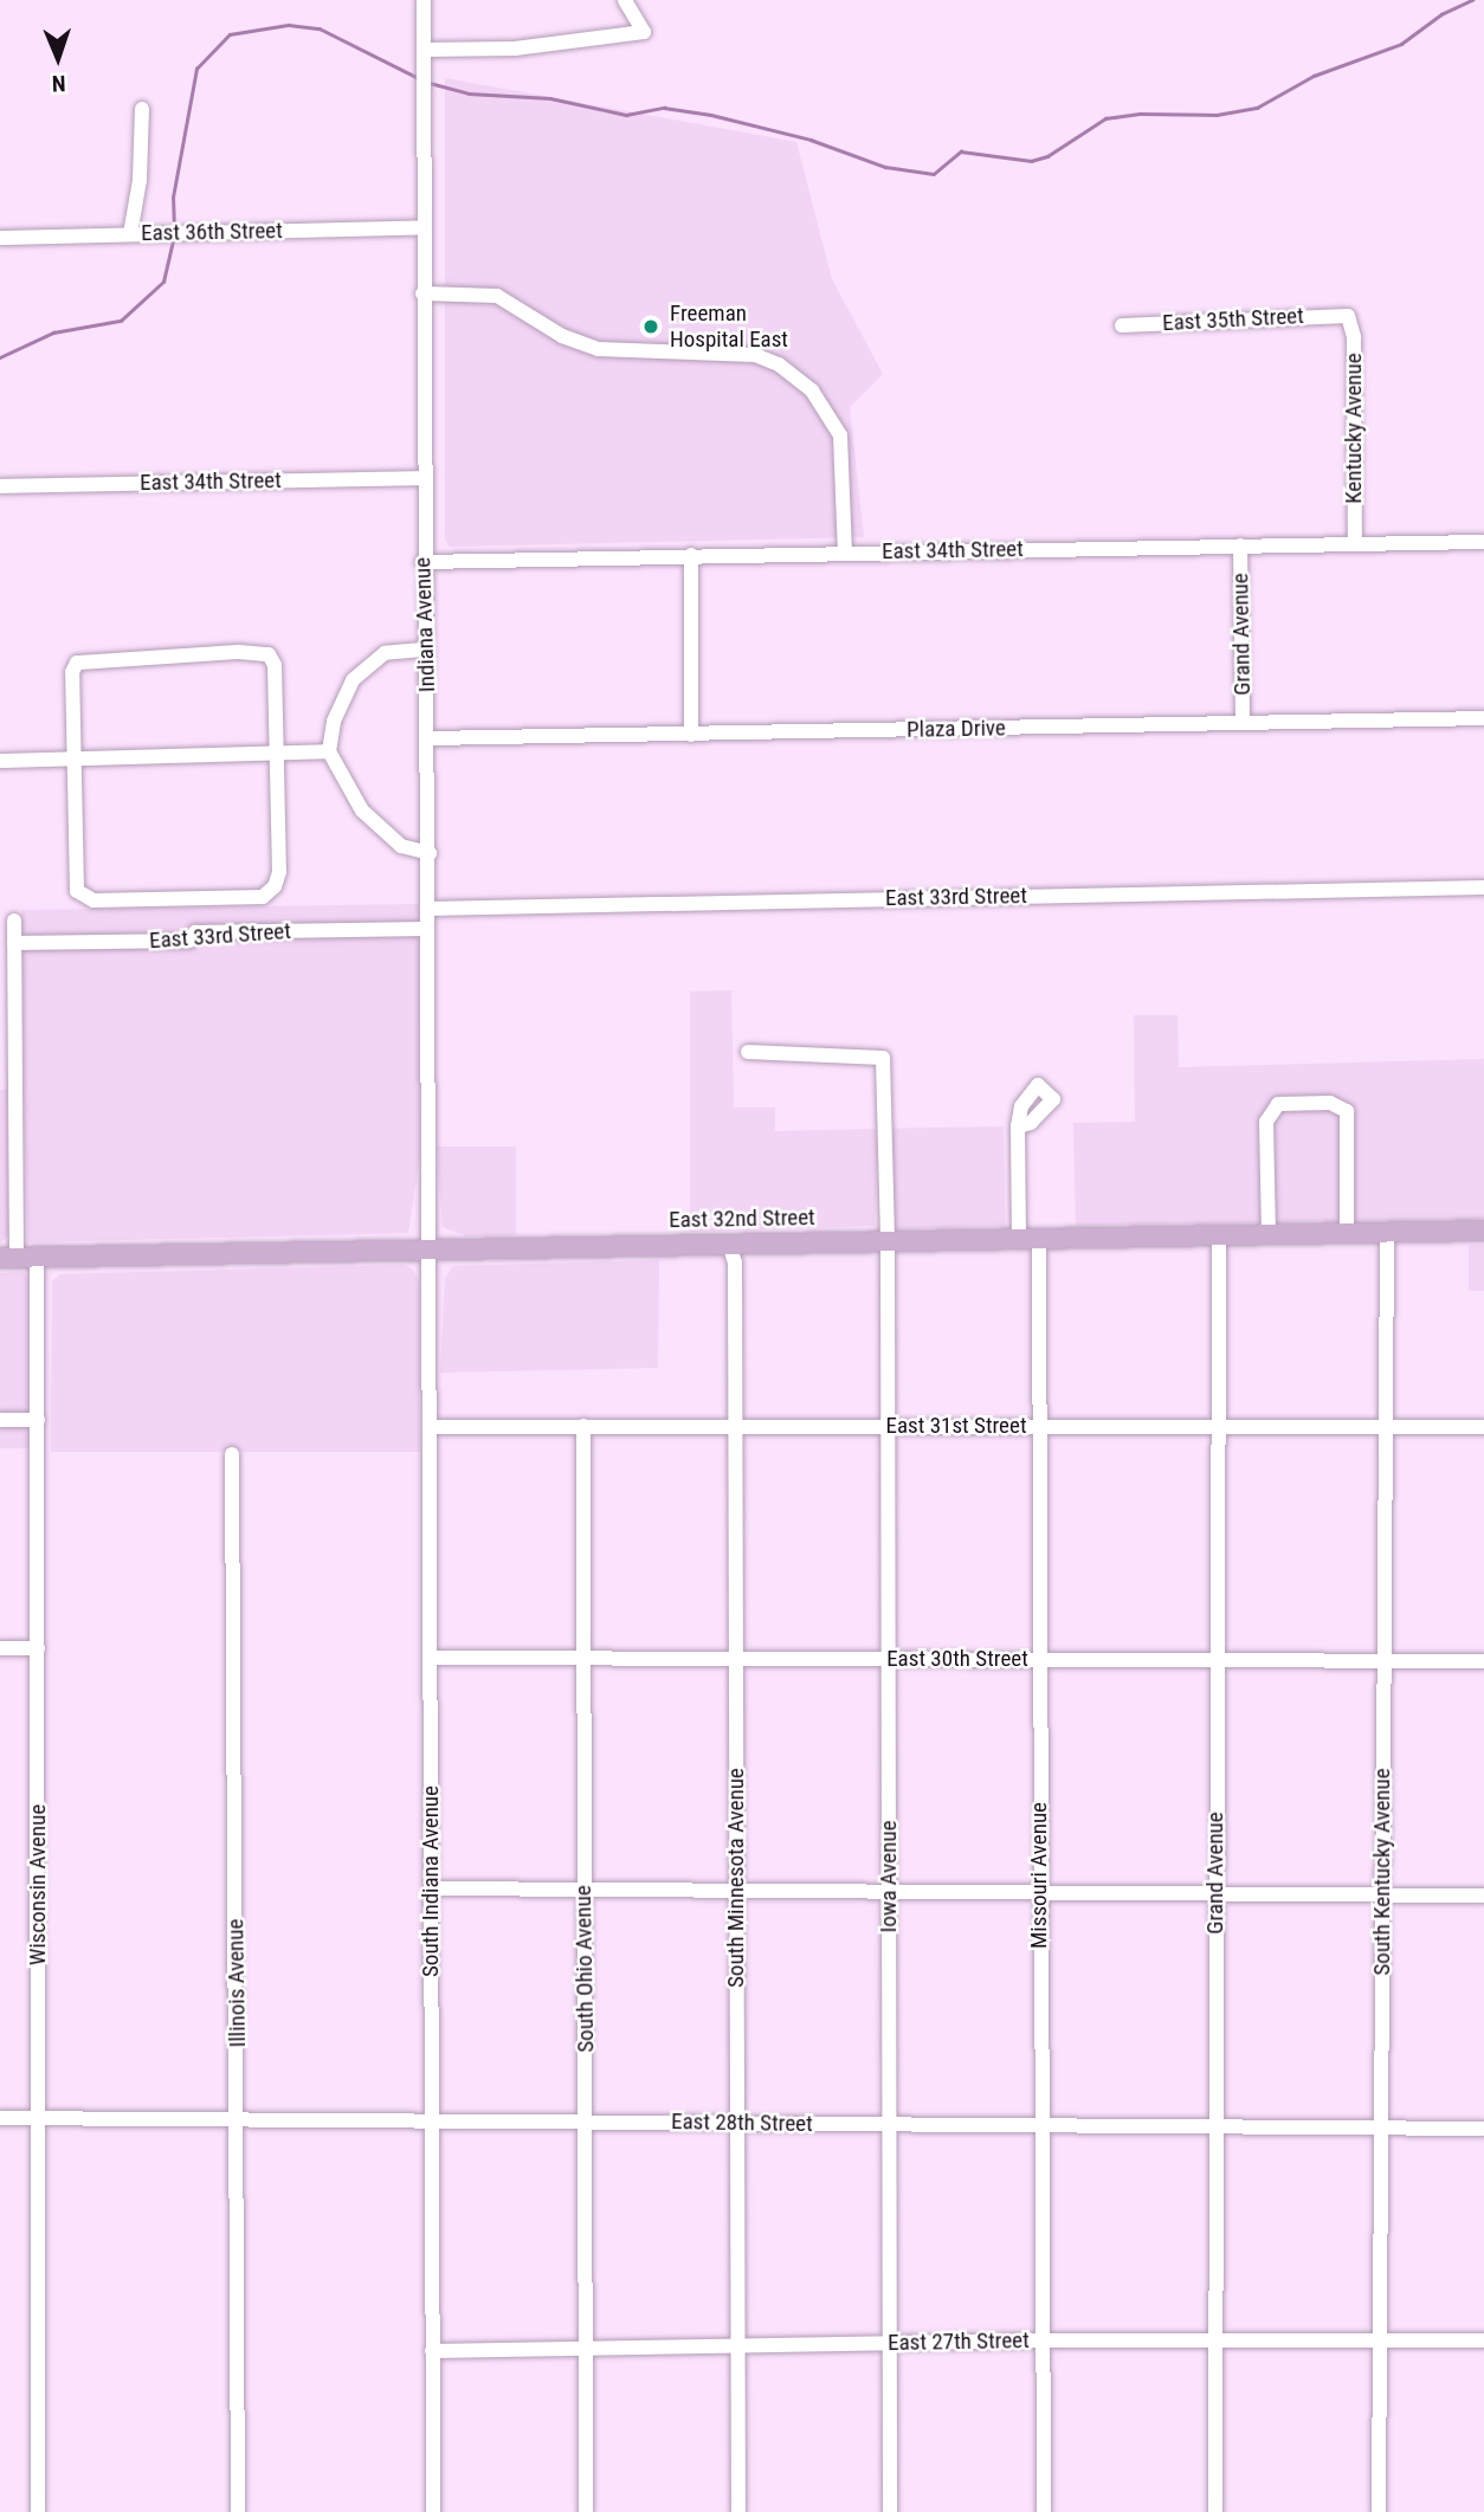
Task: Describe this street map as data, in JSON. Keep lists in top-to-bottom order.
{
  "streets": {
    "main road": ["East 32nd Street"],
    "street": [
      "East 36th Street",
      "East 35th Street",
      "Kentucky Avenue",
      "East 34th Street",
      "Indiana Avenue",
      "Grand Avenue",
      "Plaza Drive",
      "East 33rd Street",
      "East 31st Street",
      "East 30th Street",
      "South Kentucky Avenue",
      "Missouri Avenue",
      "Iowa Avenue",
      "South Minnesota Avenue",
      "South Indiana Avenue",
      "Wisconsin Avenue",
      "South Ohio Avenue",
      "Illinois Avenue",
      "East 28th Street",
      "East 27th Street"
    ]
  },
  "crossings": [
    ["East 36th Street", "Indiana Avenue"],
    ["East 35th Street", "Kentucky Avenue"],
    ["Kentucky Avenue", "East 34th Street"],
    ["East 34th Street", "Indiana Avenue"],
    ["East 34th Street", "Grand Avenue"],
    ["Indiana Avenue", "Plaza Drive"],
    ["Indiana Avenue", "East 33rd Street"],
    ["Indiana Avenue", "East 32nd Street"],
    ["Indiana Avenue", "South Indiana Avenue"],
    ["Grand Avenue", "Plaza Drive"],
    ["Grand Avenue", "East 32nd Street"],
    ["Grand Avenue", "East 31st Street"],
    ["Grand Avenue", "East 30th Street"],
    ["Grand Avenue", "East 28th Street"],
    ["Grand Avenue", "East 27th Street"],
    ["East 32nd Street", "South Kentucky Avenue"],
    ["East 32nd Street", "Missouri Avenue"],
    ["East 32nd Street", "Iowa Avenue"],
    ["East 32nd Street", "South Minnesota Avenue"],
    ["East 32nd Street", "South Indiana Avenue"],
    ["East 32nd Street", "Wisconsin Avenue"],
    ["East 31st Street", "South Kentucky Avenue"],
    ["East 31st Street", "Missouri Avenue"],
    ["East 31st Street", "Iowa Avenue"],
    ["East 31st Street", "South Minnesota Avenue"],
    ["East 31st Street", "South Indiana Avenue"],
    ["East 31st Street", "South Ohio Avenue"],
    ["East 30th Street", "South Kentucky Avenue"],
    ["East 30th Street", "Missouri Avenue"],
    ["East 30th Street", "Iowa Avenue"],
    ["East 30th Street", "South Minnesota Avenue"],
    ["East 30th Street", "South Indiana Avenue"],
    ["East 30th Street", "South Ohio Avenue"],
    ["South Kentucky Avenue", "East 28th Street"],
    ["South Kentucky Avenue", "East 27th Street"],
    ["Missouri Avenue", "East 28th Street"],
    ["Missouri Avenue", "East 27th Street"],
    ["Iowa Avenue", "East 28th Street"],
    ["Iowa Avenue", "East 27th Street"],
    ["South Minnesota Avenue", "East 28th Street"],
    ["South Minnesota Avenue", "East 27th Street"],
    ["South Indiana Avenue", "East 28th Street"],
    ["South Indiana Avenue", "East 27th Street"],
    ["Wisconsin Avenue", "East 28th Street"],
    ["South Ohio Avenue", "East 28th Street"],
    ["South Ohio Avenue", "East 27th Street"],
    ["Illinois Avenue", "East 28th Street"]
  ],
  "places": ["Freeman Hospital East"],
  "north": "bottom"
}
